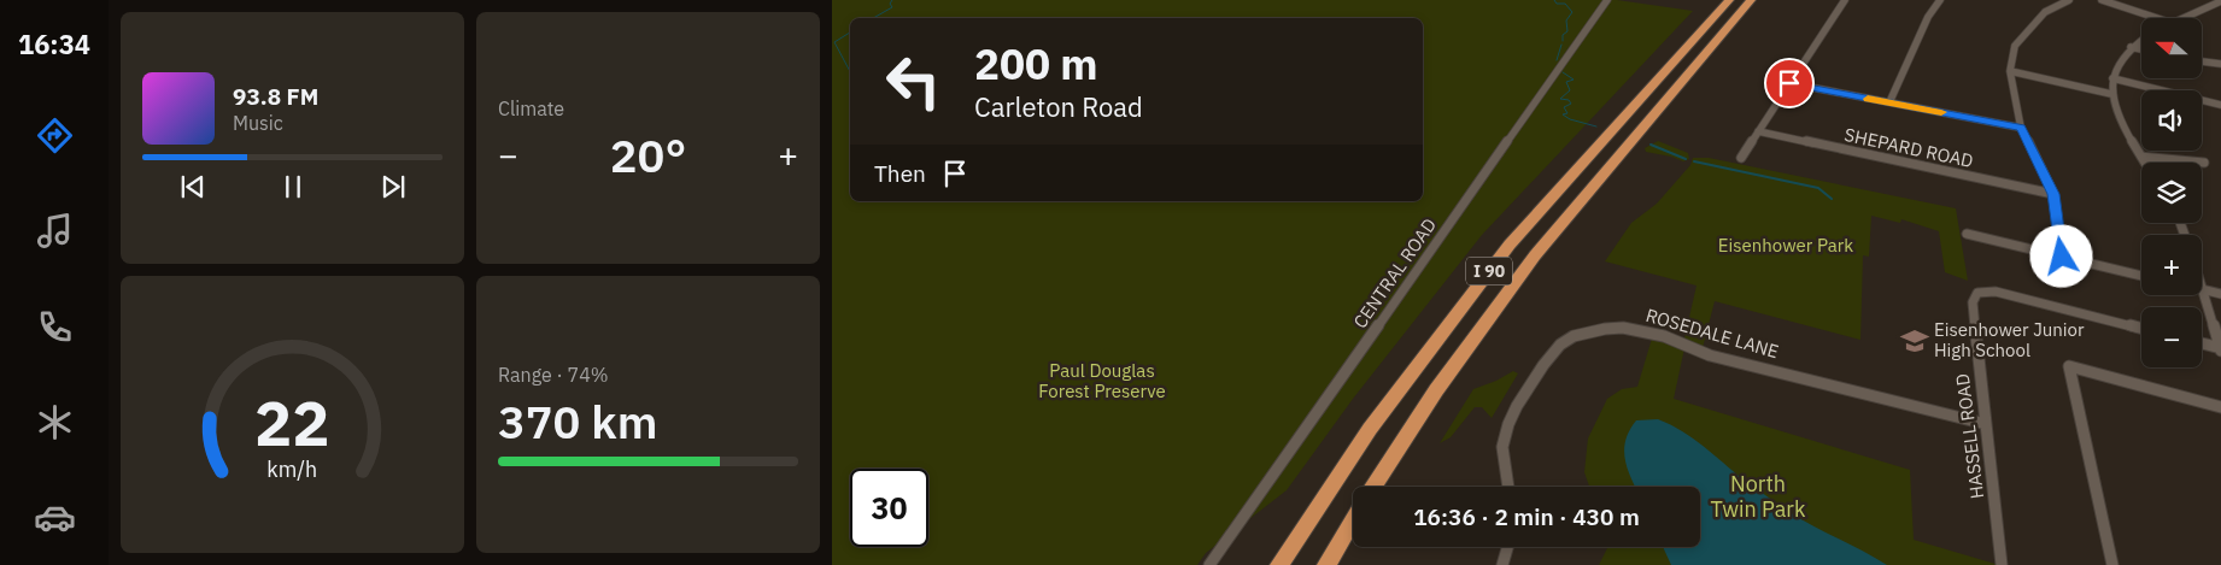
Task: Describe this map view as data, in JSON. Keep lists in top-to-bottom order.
{
  "streets": {
    "highway": ["I 90"],
    "street": [
      "SHEPARD ROAD",
      "CENTRAL ROAD",
      "ROSEDALE LANE",
      "HASSELL ROAD"
    ]
  },
  "crossings": [
    ["ROSEDALE LANE", "HASSELL ROAD"]
  ],
  "parks": ["Eisenhower Park", "Paul Douglas Forest Preserve", "North Twin Park"],
  "places": {
    "school or university": ["Eisenhower Junior High School"]
  },
  "north": "left",
  "page": {
    "tabs": "16:34",
    "tile": [
      "Climate",
      ["Range · 74%", "370 km"]
    ],
    "map_buttons": ["+", "−"],
    "turn": ["200 m", "Carleton Road"],
    "song": ["93.8 FM", "Music"],
    "heat": ["−", "20°", "+"],
    "then": "Then",
    "limit": "30",
    "trip": "16:36 · 2 min · 430 m",
    "gauge": ["22", "km/h"]
  }
}
